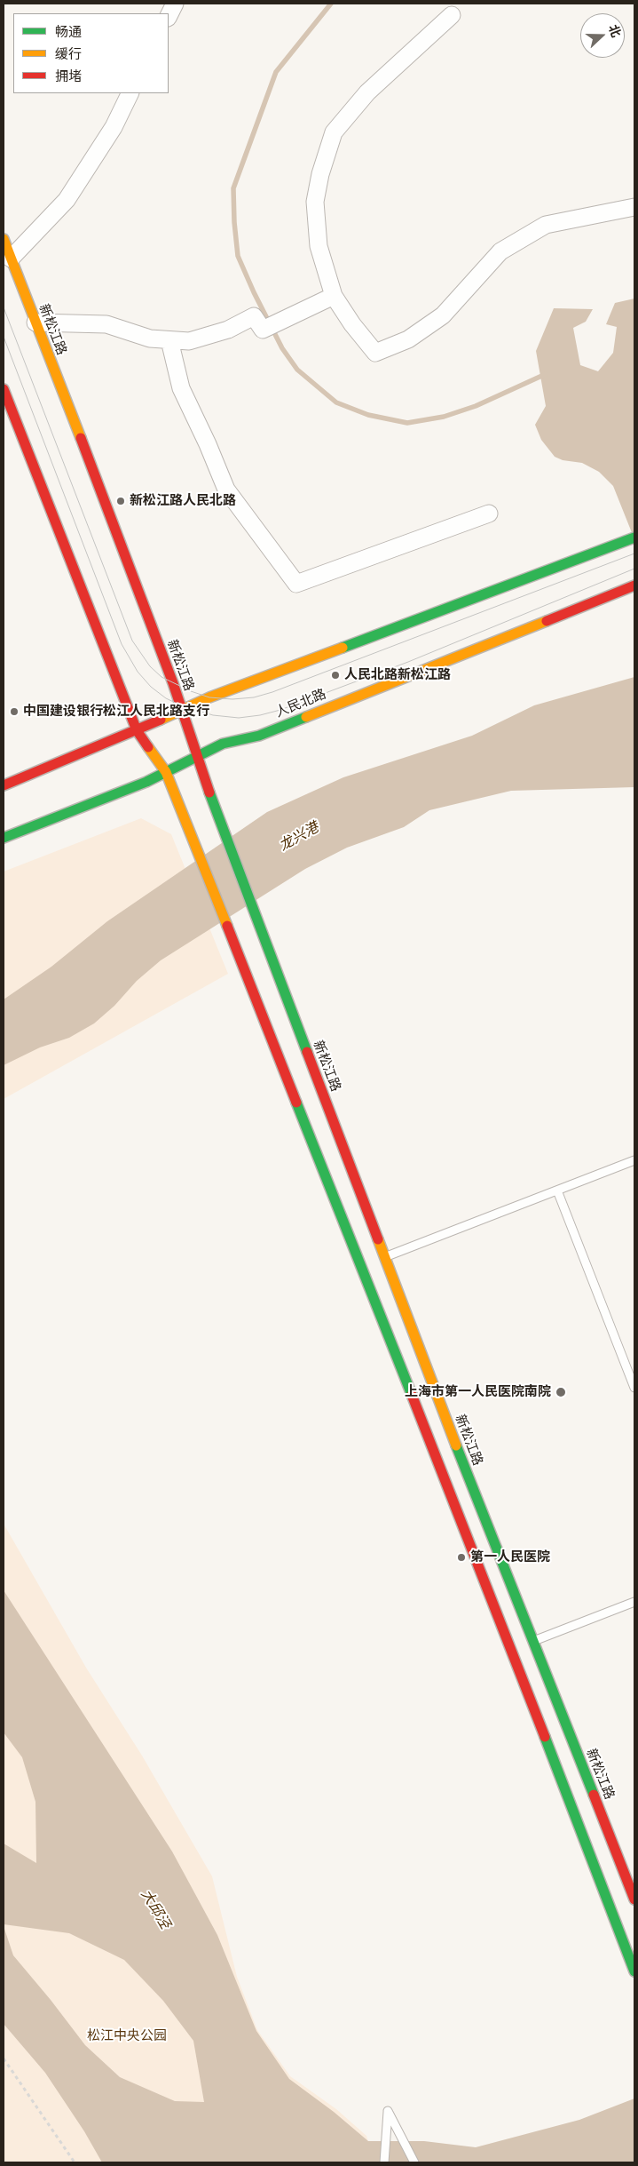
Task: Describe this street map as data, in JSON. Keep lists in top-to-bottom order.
{
  "streets": {
    "main road": ["新松江路", "人民北路"]
  },
  "crossings": [
    ["新松江路", "人民北路"]
  ],
  "water": ["龙兴港", "大邱泾"],
  "parks": ["松江中央公园"],
  "places": [
    "新松江路人民北路",
    "人民北路新松江路",
    "中国建设银行松江人民北路支行",
    "上海市第一人民医院南院",
    "第一人民医院"
  ],
  "legend": ["畅通", "缓行", "拥堵"],
  "north": "right"
}
